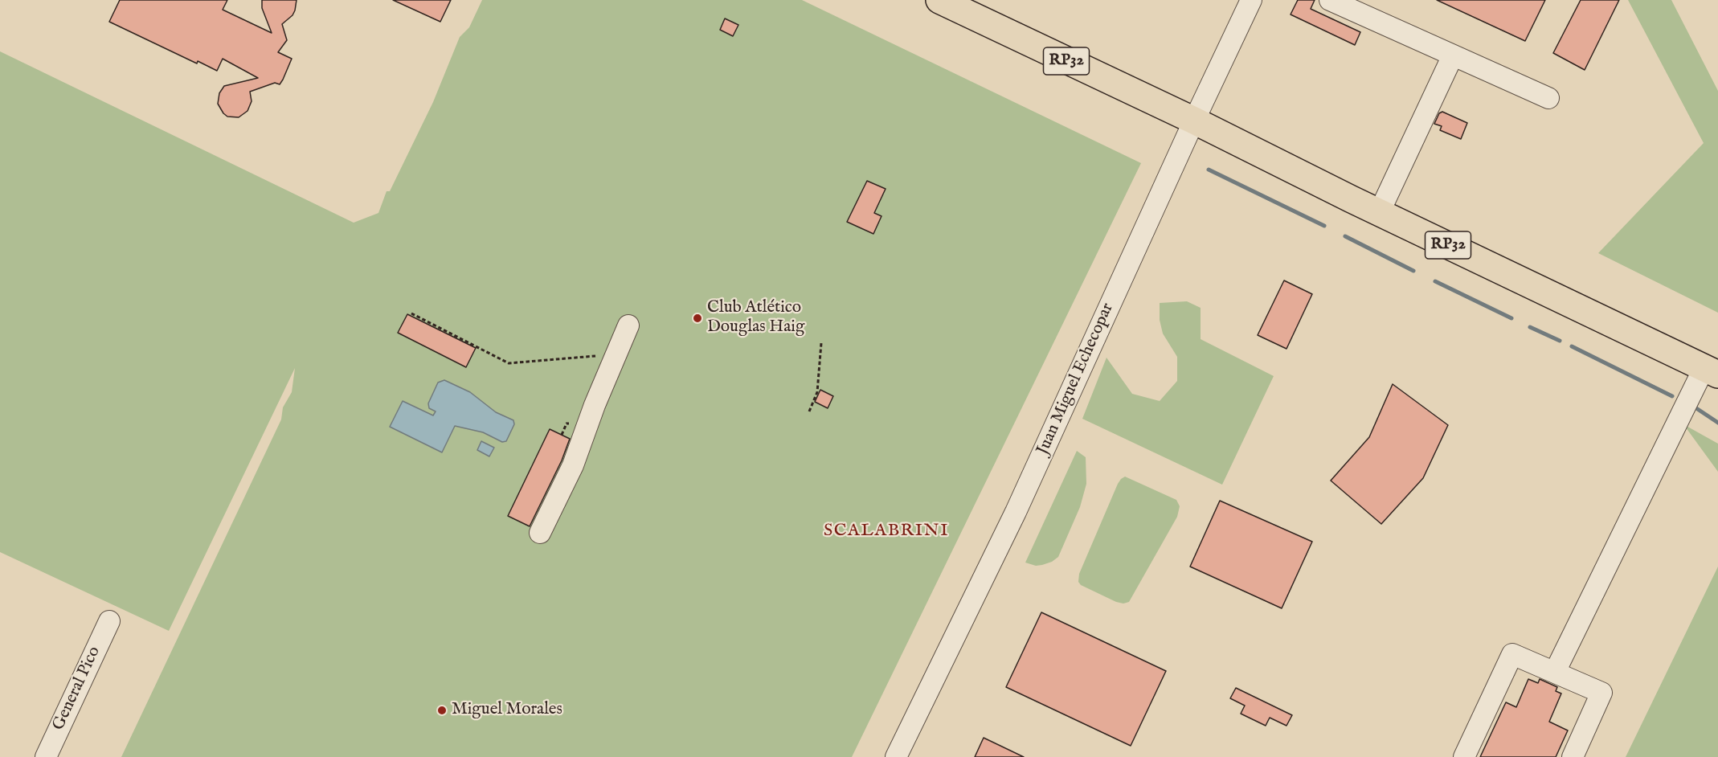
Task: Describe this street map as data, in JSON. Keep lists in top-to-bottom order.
{
  "streets": {
    "main road": ["RP32"],
    "street": ["Juan Miguel Echecopar", "General Pico"]
  },
  "crossings": [
    ["RP32", "Juan Miguel Echecopar"]
  ],
  "districts": ["SCALABRINI"],
  "places": ["Club Atlético Douglas Haig", "Miguel Morales"]
}
